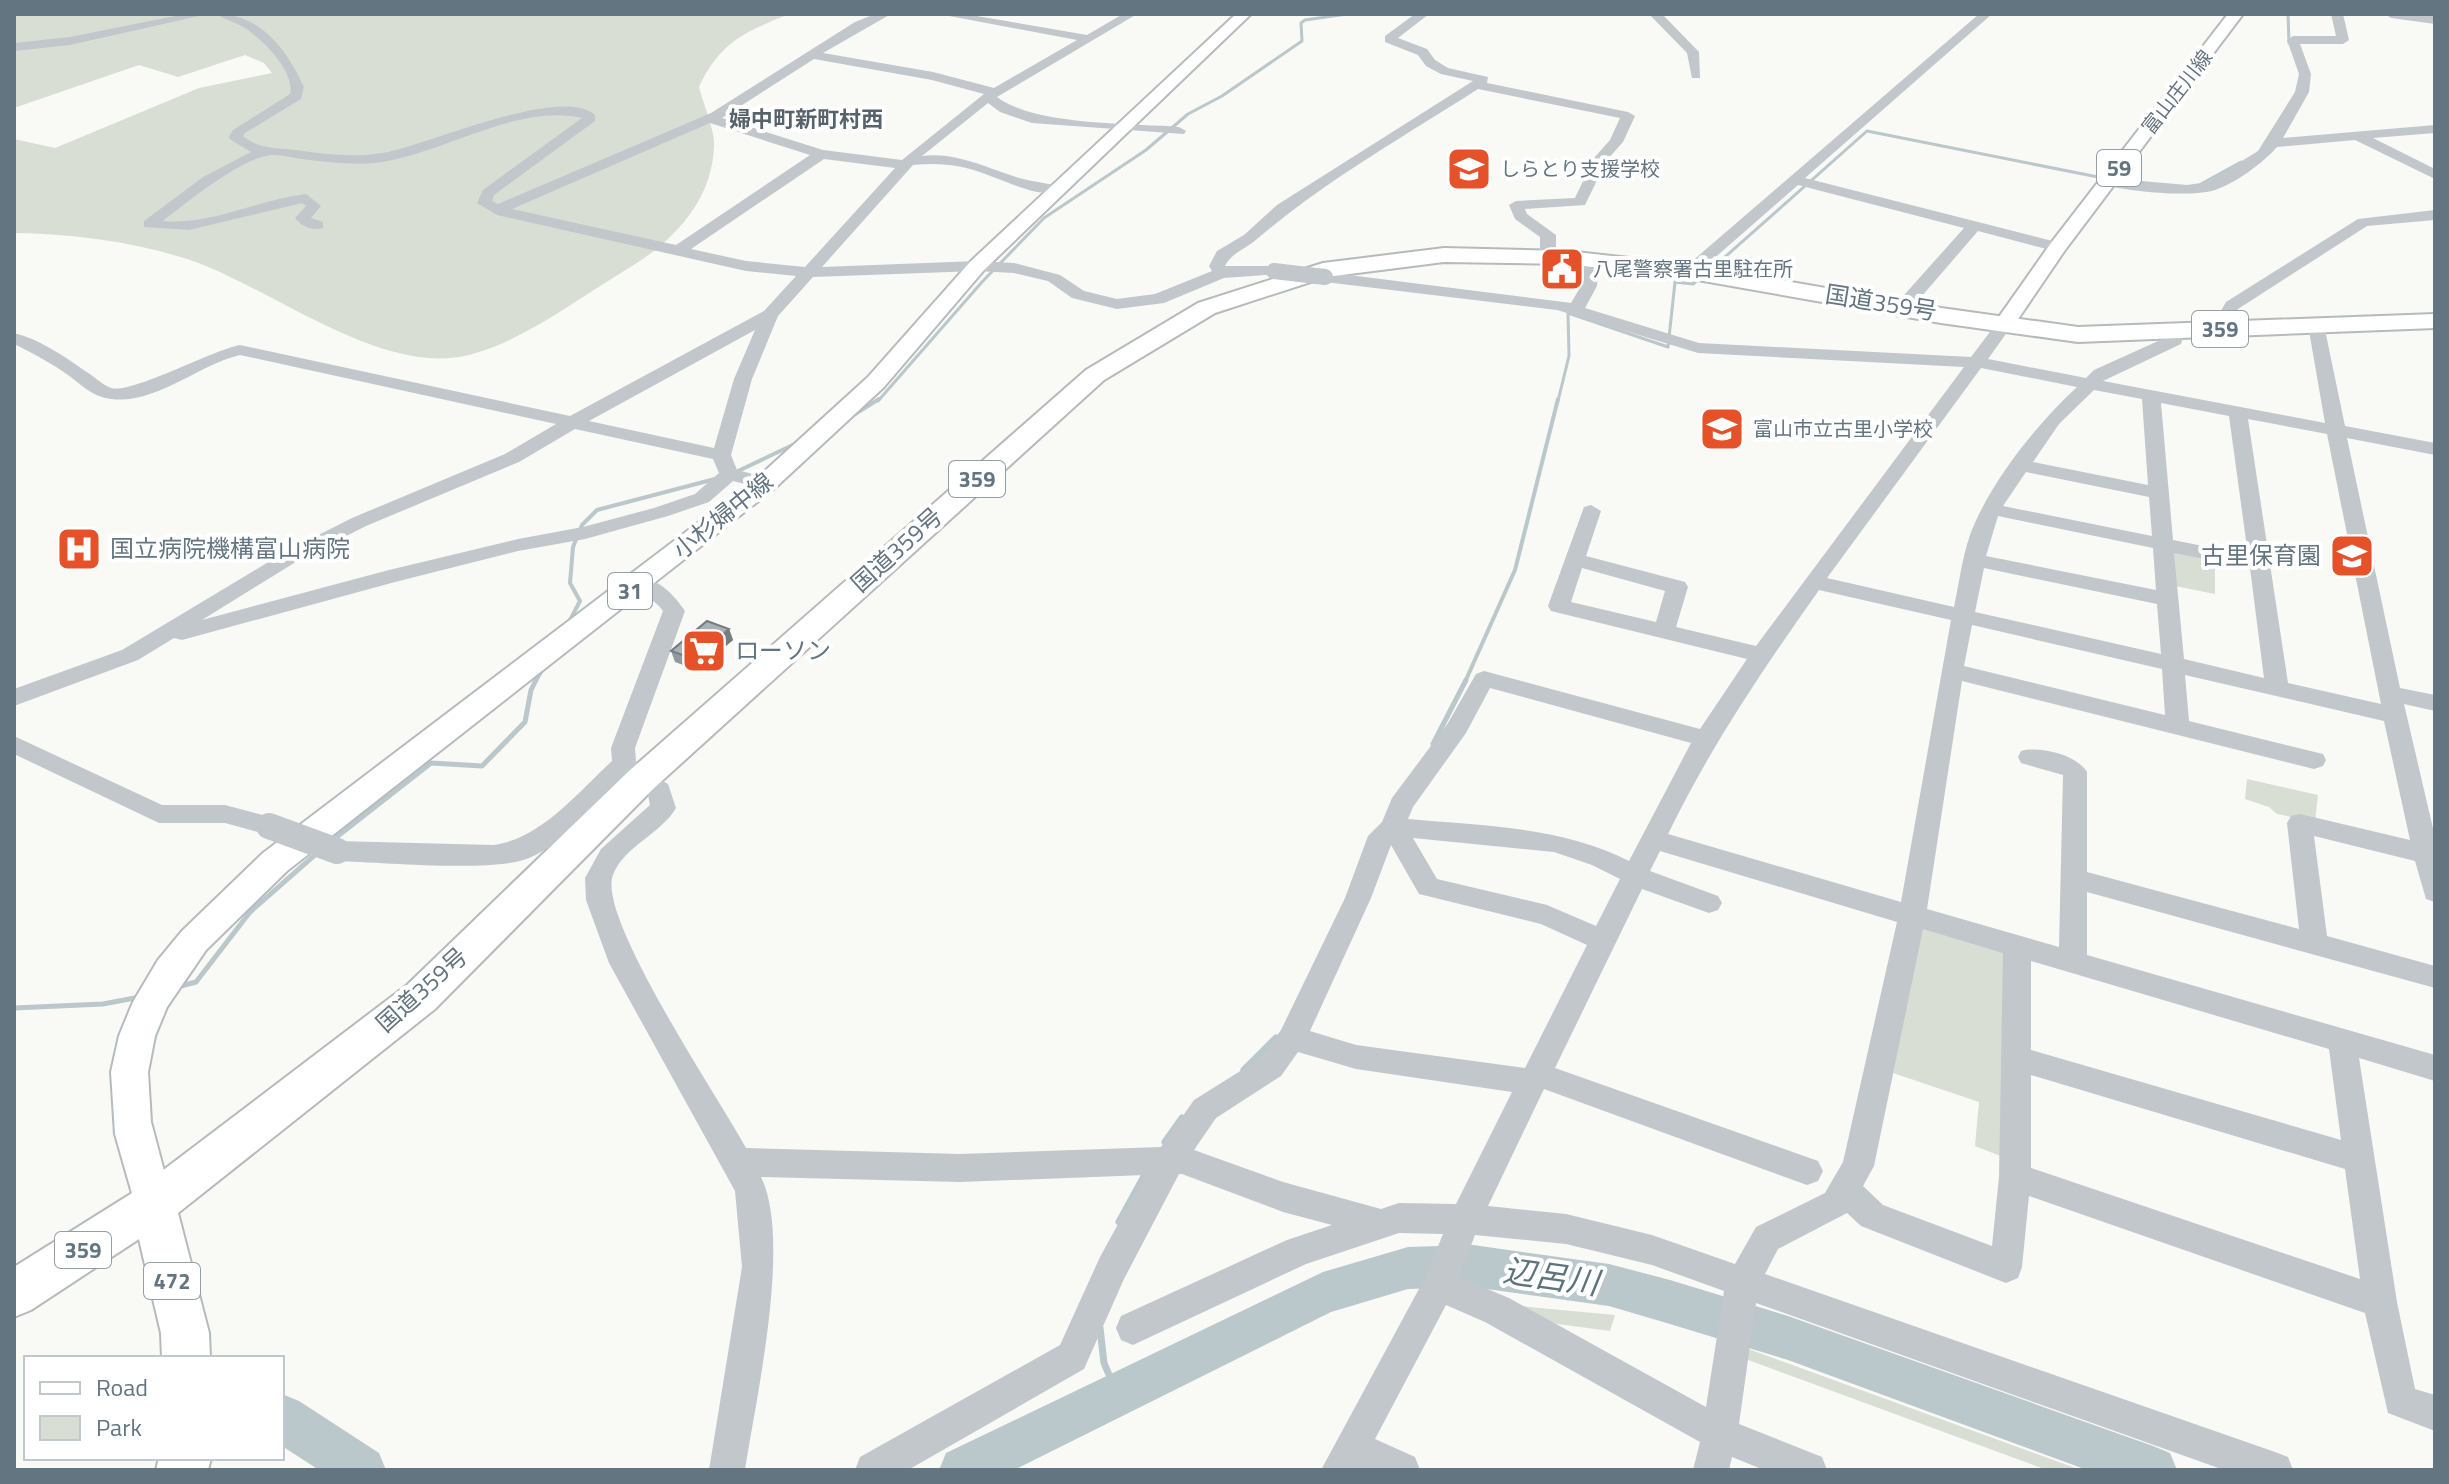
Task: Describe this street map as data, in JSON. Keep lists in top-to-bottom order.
{
  "streets": {
    "highway": ["国道359号", "359", "472"],
    "main road": [
      "富山庄川線",
      "59",
      "小杉婦中線",
      "31"
    ]
  },
  "crossings": [
    ["富山庄川線", "国道359号"],
    ["国道359号", "小杉婦中線"],
    ["国道359号", "472"],
    ["小杉婦中線", "472"]
  ],
  "districts": ["婦中町新町村西"],
  "water": ["辺呂川"],
  "places": {
    "school or university": ["しらとり支援学校", "富山市立古里小学校", "古里保育園"],
    "public building": ["八尾警察署古里駐在所"],
    "hospital": ["国立病院機構富山病院"],
    "supermarket": ["ローソン"]
  },
  "legend": ["Road", "Park"]
}
